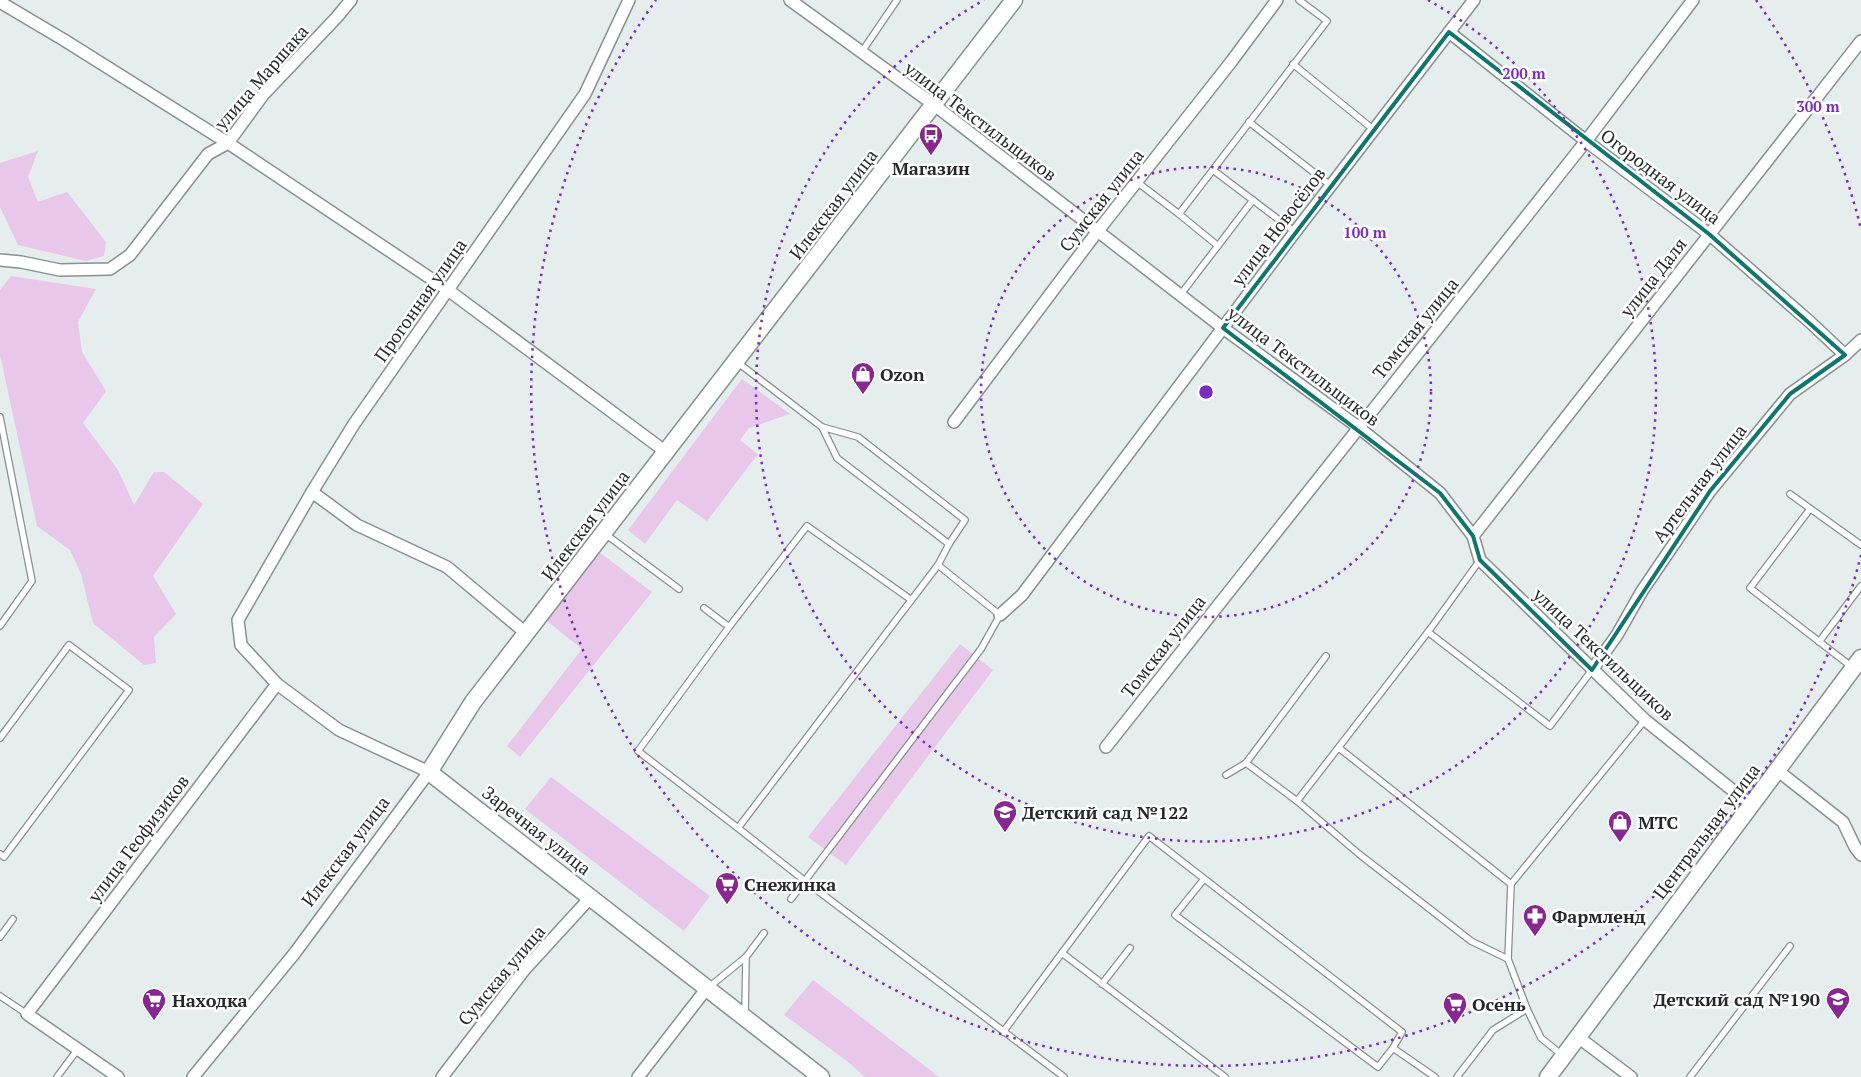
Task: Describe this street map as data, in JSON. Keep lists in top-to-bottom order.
{
  "streets": {
    "street": [
      "улица Маршака",
      "улица Текстильщиков",
      "Огородная улица",
      "Сумская улица",
      "Илекская улица",
      "улица Новосёлов",
      "улица Даля",
      "Прогонная улица",
      "Томская улица",
      "Артельная улица",
      "Заречная улица",
      "Центральная улица",
      "улица Геофизиков"
    ]
  },
  "crossings": [
    ["улица Текстильщиков", "Сумская улица"],
    ["улица Текстильщиков", "Илекская улица"],
    ["улица Текстильщиков", "улица Новосёлов"],
    ["улица Текстильщиков", "улица Даля"],
    ["улица Текстильщиков", "Томская улица"],
    ["улица Текстильщиков", "Артельная улица"],
    ["улица Текстильщиков", "Центральная улица"],
    ["Огородная улица", "улица Новосёлов"],
    ["Огородная улица", "улица Даля"],
    ["Огородная улица", "Томская улица"],
    ["Огородная улица", "Артельная улица"],
    ["Сумская улица", "Заречная улица"],
    ["Илекская улица", "Заречная улица"],
    ["Прогонная улица", "Заречная улица"],
    ["Заречная улица", "улица Геофизиков"]
  ],
  "places": {
    "bus stop": ["Магазин"],
    "shop": ["Ozon", "МТС"],
    "school or university": ["Детский сад №122", "Детский сад №190"],
    "supermarket": ["Снежинка", "Находка", "Осень"],
    "pharmacy": ["Фармленд"]
  },
  "rings": ["200 m", "300 m", "100 m"]
}
